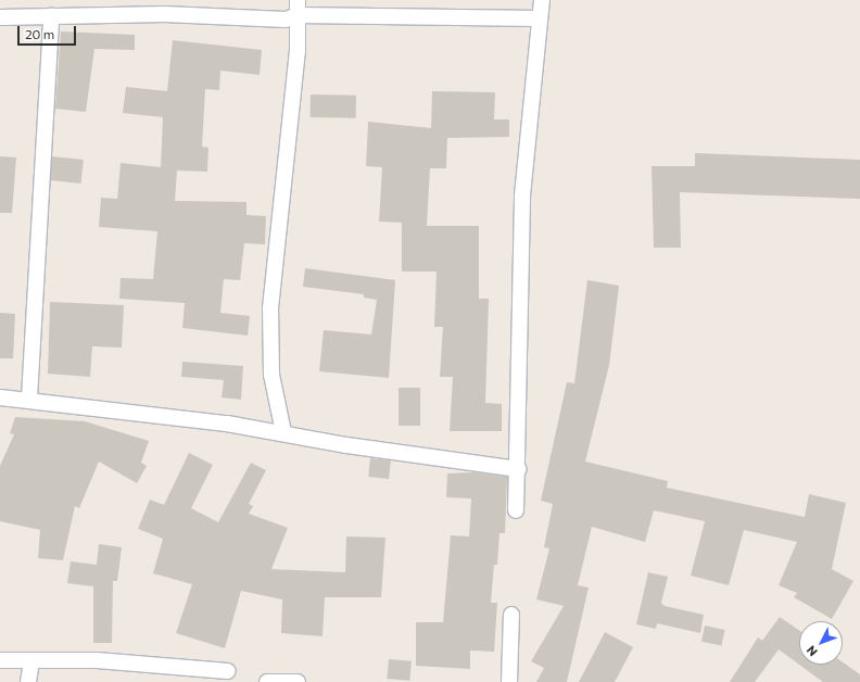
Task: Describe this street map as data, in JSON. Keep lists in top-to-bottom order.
{
  "scale_bar": "20 m",
  "north": "bottom left"
}
